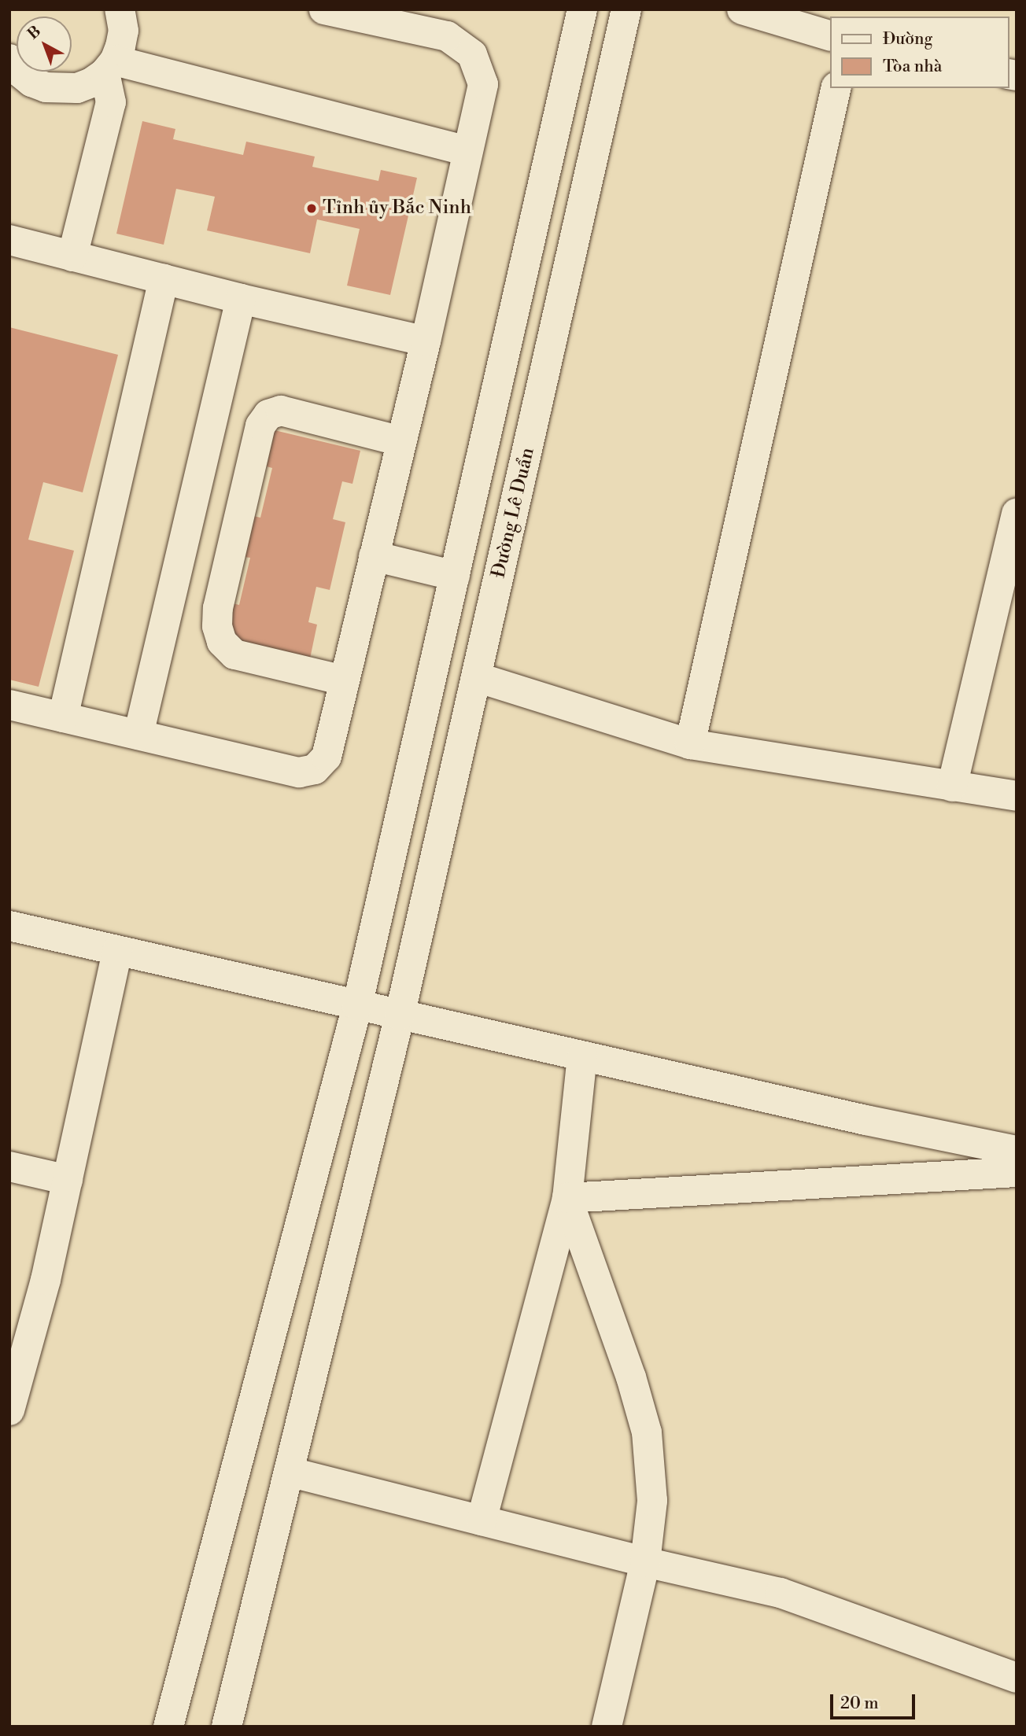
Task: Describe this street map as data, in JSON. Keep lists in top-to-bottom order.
{
  "streets": {
    "street": ["Đường Lê Duẩn"]
  },
  "places": ["Tỉnh ủy Bắc Ninh"],
  "legend": ["Đường", "Tòa nhà"],
  "scale_bar": "20 m",
  "north": "top left"
}
